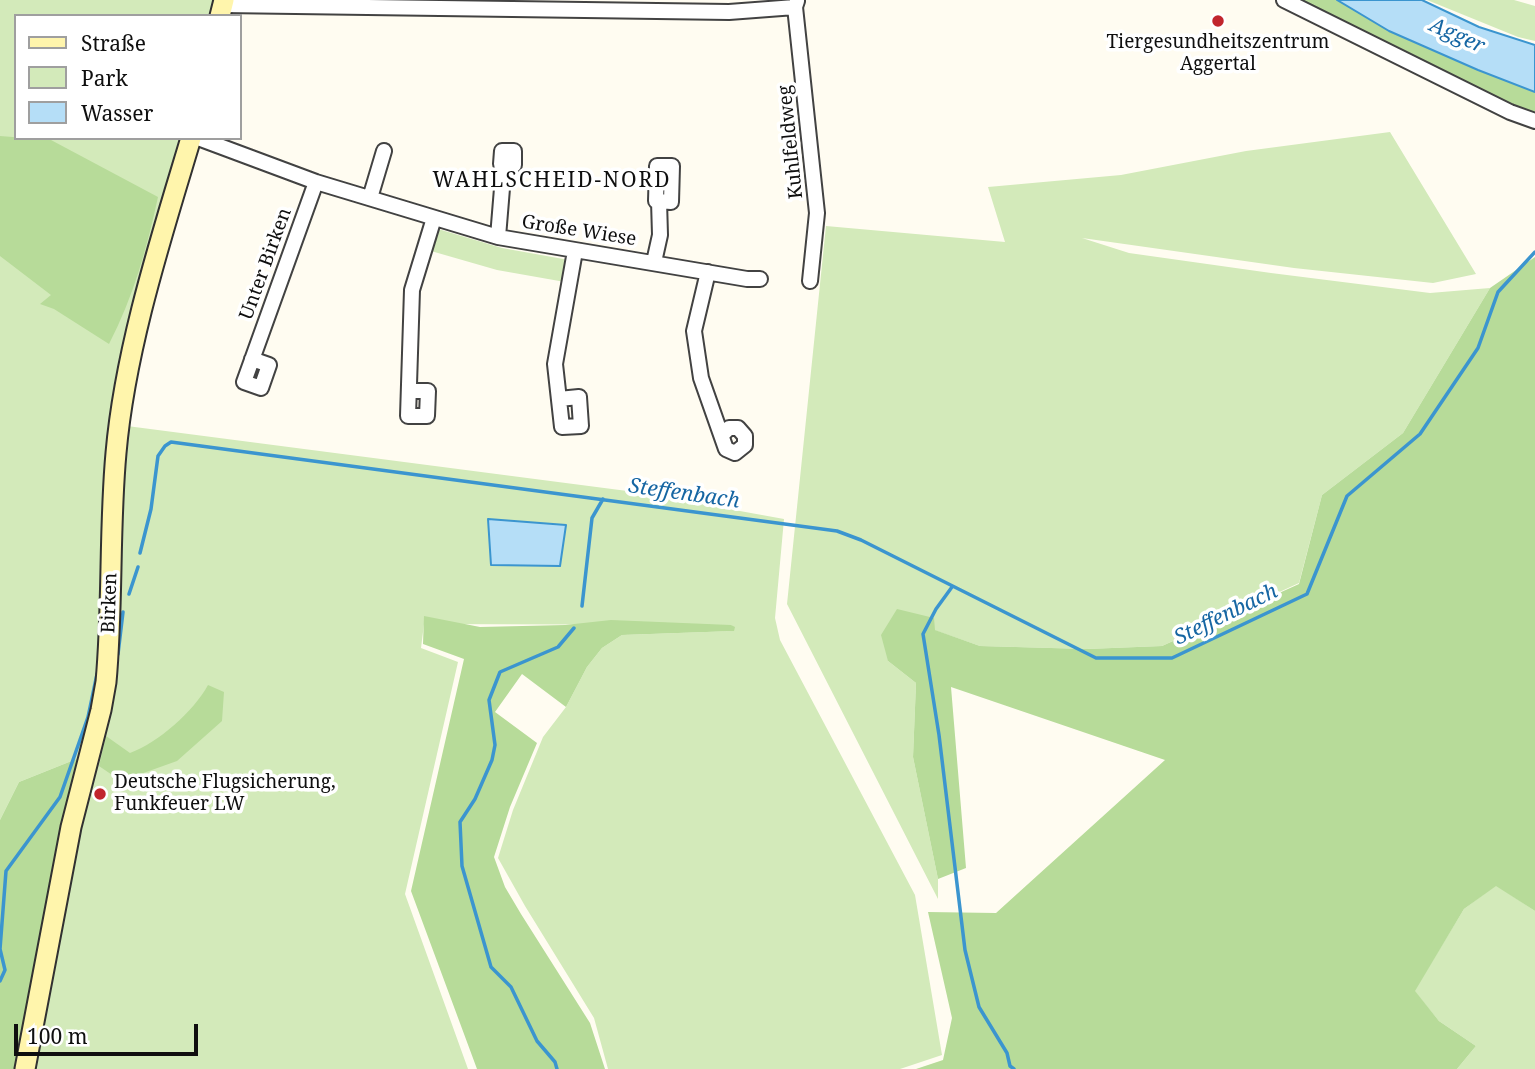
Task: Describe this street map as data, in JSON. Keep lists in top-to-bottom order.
{
  "streets": {
    "street": [
      "Kuhlfeldweg",
      "Große Wiese",
      "Unter Birken",
      "Birken"
    ]
  },
  "crossings": [
    ["Große Wiese", "Unter Birken"]
  ],
  "districts": ["WAHLSCHEID-NORD"],
  "water": ["Agger", "Steffenbach"],
  "places": ["Tiergesundheitszentrum Aggertal", "Deutsche Flugsicherung, Funkfeuer LW"],
  "legend": ["Straße", "Park", "Wasser"],
  "scale_bar": "100 m"
}
